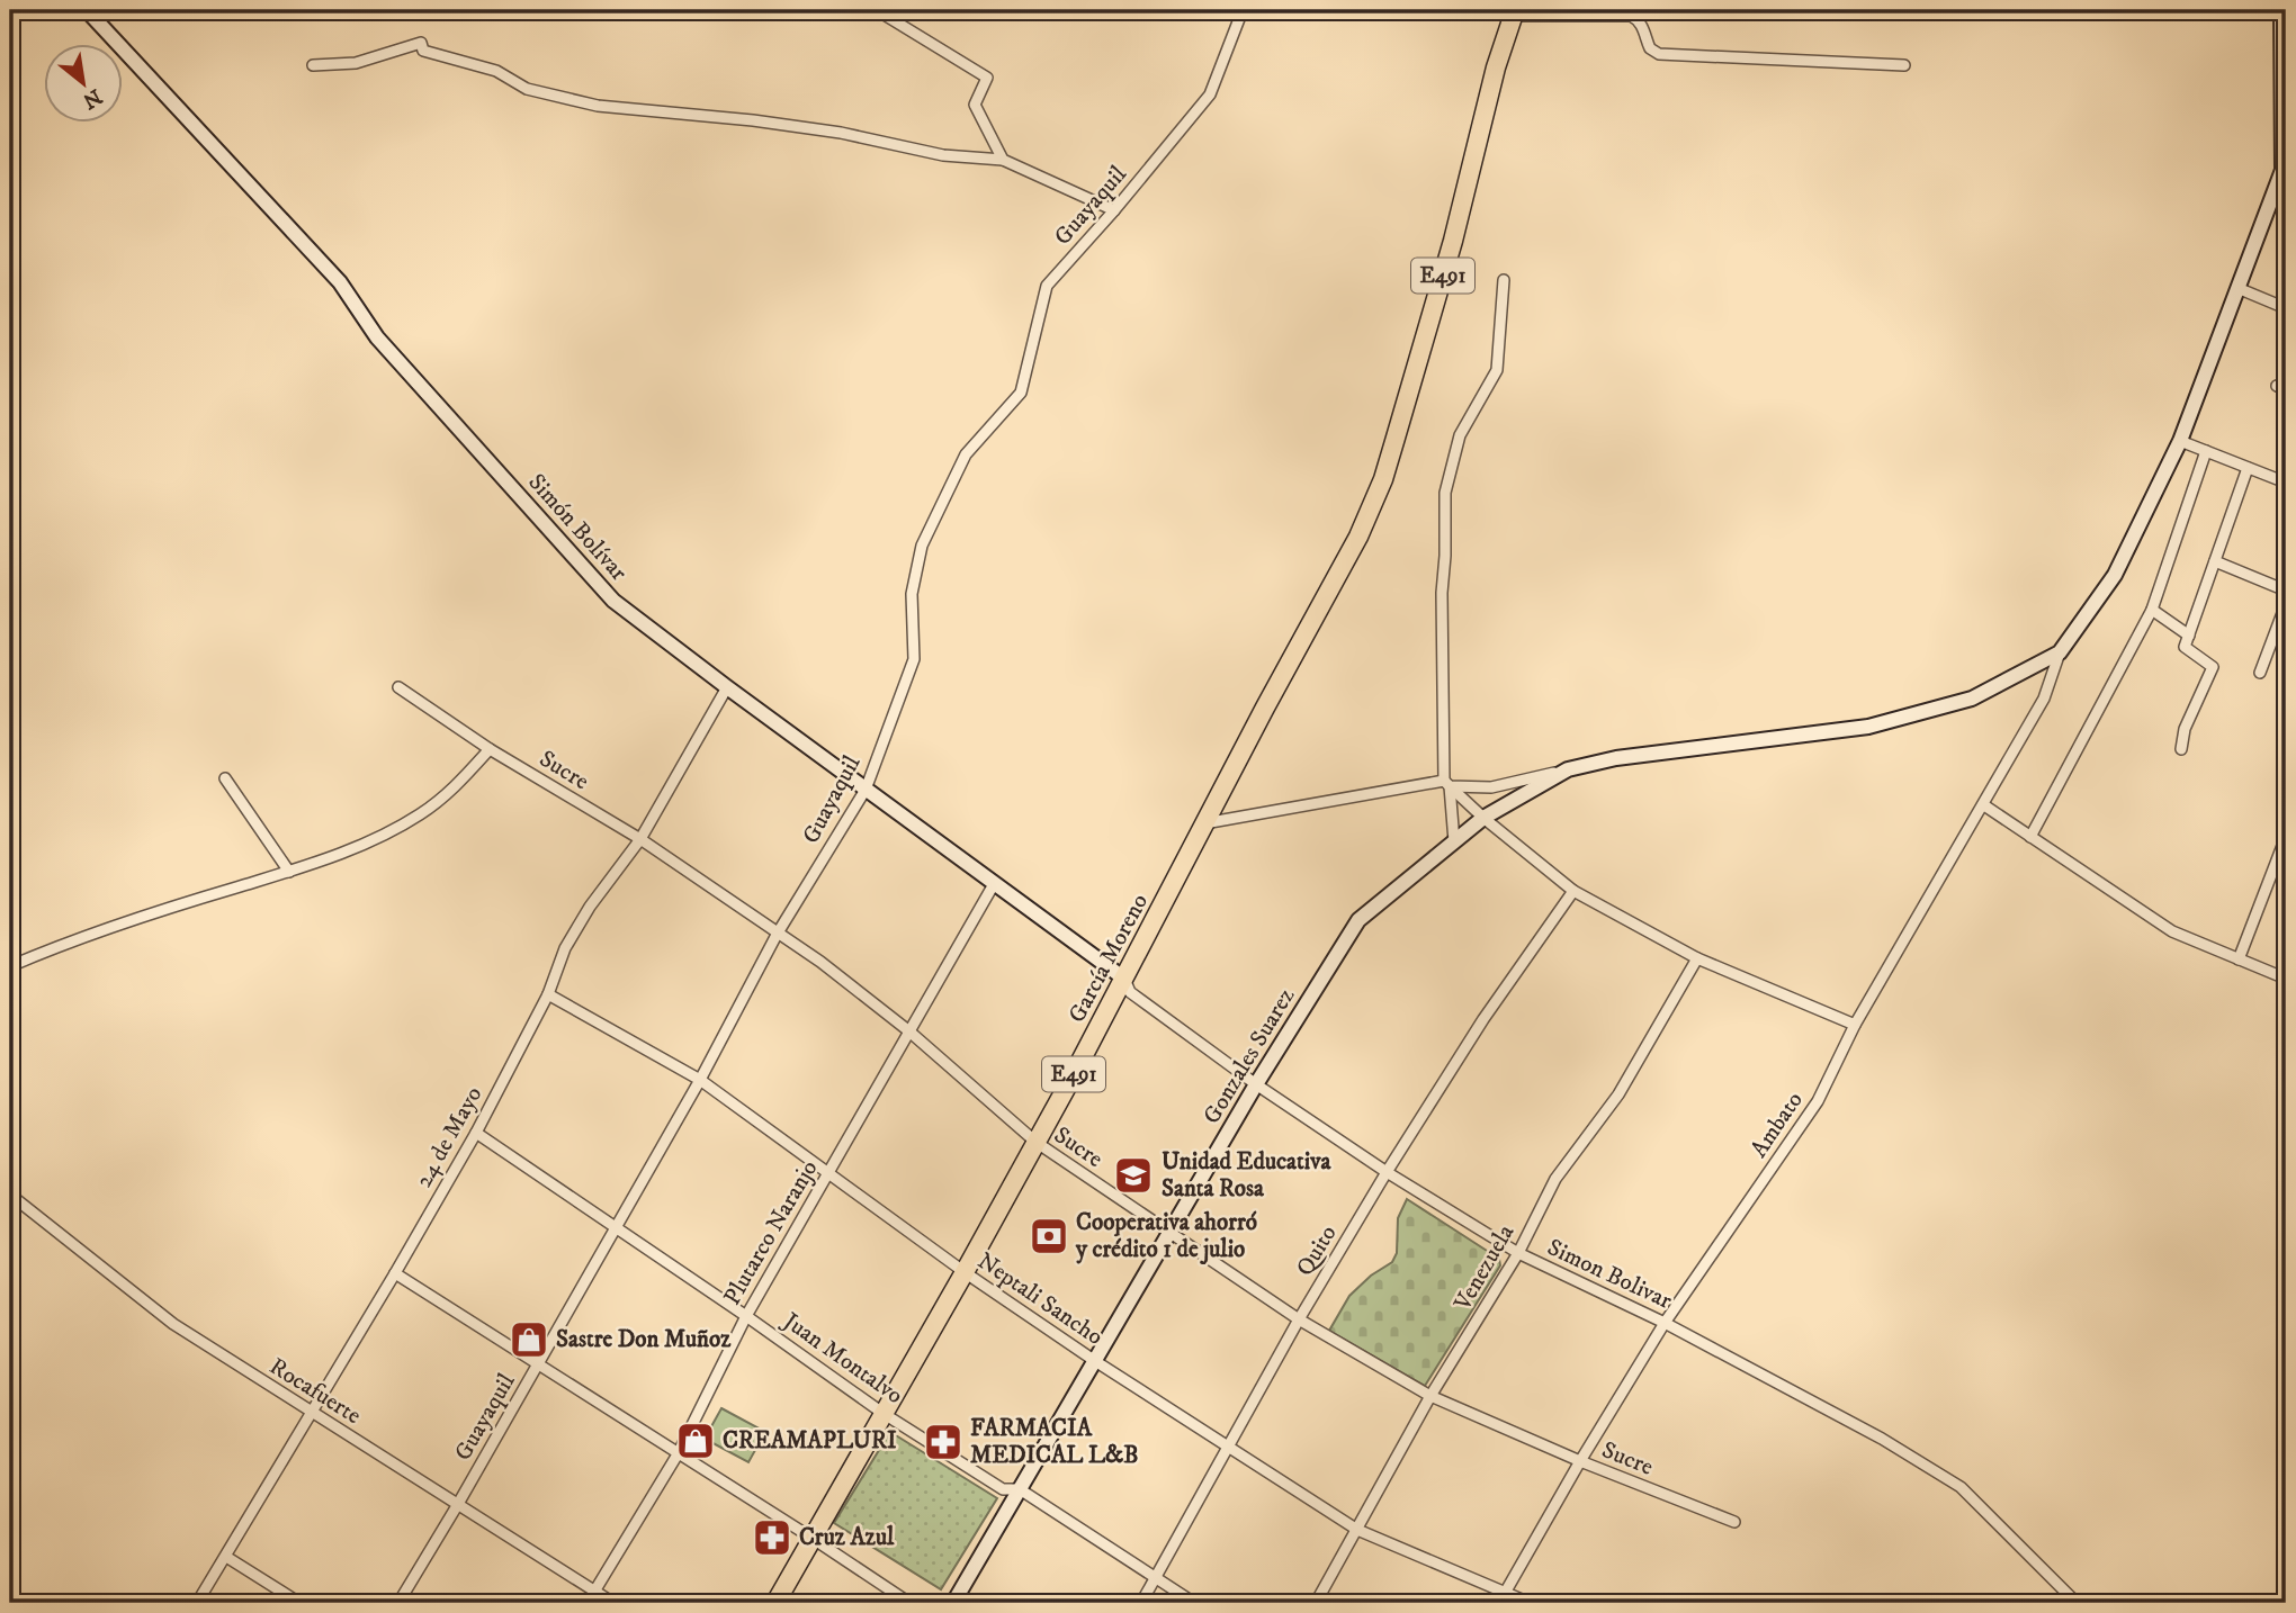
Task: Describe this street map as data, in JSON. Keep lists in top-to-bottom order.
{
  "streets": {
    "highway": ["E491", "García Moreno"],
    "street": [
      "Guayaquil",
      "Simón Bolívar",
      "Sucre",
      "Gonzales Suarez",
      "Ambato",
      "24 de Mayo",
      "Plutarco Naranjo",
      "Quito",
      "Venezuela",
      "Simon Bolivar",
      "Neptali Sancho",
      "Juan Montalvo",
      "Rocafuerte"
    ]
  },
  "crossings": [
    ["Guayaquil", "Simón Bolívar"],
    ["Guayaquil", "Sucre"],
    ["Guayaquil", "Neptali Sancho"],
    ["Guayaquil", "Juan Montalvo"],
    ["Guayaquil", "Rocafuerte"],
    ["Simón Bolívar", "García Moreno"],
    ["Simón Bolívar", "24 de Mayo"],
    ["Simón Bolívar", "Plutarco Naranjo"],
    ["Simón Bolívar", "Simon Bolivar"],
    ["Sucre", "García Moreno"],
    ["Sucre", "Gonzales Suarez"],
    ["Sucre", "Ambato"],
    ["Sucre", "24 de Mayo"],
    ["Sucre", "Plutarco Naranjo"],
    ["Sucre", "Quito"],
    ["Sucre", "Venezuela"],
    ["García Moreno", "Simon Bolivar"],
    ["García Moreno", "Neptali Sancho"],
    ["García Moreno", "Juan Montalvo"],
    ["Gonzales Suarez", "Ambato"],
    ["Gonzales Suarez", "Simon Bolivar"],
    ["Gonzales Suarez", "Neptali Sancho"],
    ["Gonzales Suarez", "Juan Montalvo"],
    ["Ambato", "Simon Bolivar"],
    ["Ambato", "Neptali Sancho"],
    ["24 de Mayo", "Neptali Sancho"],
    ["24 de Mayo", "Juan Montalvo"],
    ["24 de Mayo", "Rocafuerte"],
    ["Plutarco Naranjo", "Neptali Sancho"],
    ["Plutarco Naranjo", "Juan Montalvo"],
    ["Plutarco Naranjo", "Rocafuerte"],
    ["Quito", "Simon Bolivar"],
    ["Quito", "Neptali Sancho"],
    ["Quito", "Juan Montalvo"],
    ["Venezuela", "Simon Bolivar"],
    ["Venezuela", "Neptali Sancho"]
  ],
  "places": {
    "school or university": ["Unidad Educativa Santa Rosa"],
    "bank": ["Cooperativa ahorró y crédito 1 de julio"],
    "shop": ["Sastre Don Muñoz", "CREAMAPLURI"],
    "pharmacy": ["FARMACIA MEDICAL L&B", "Cruz Azul"]
  },
  "north": "bottom right"
}
